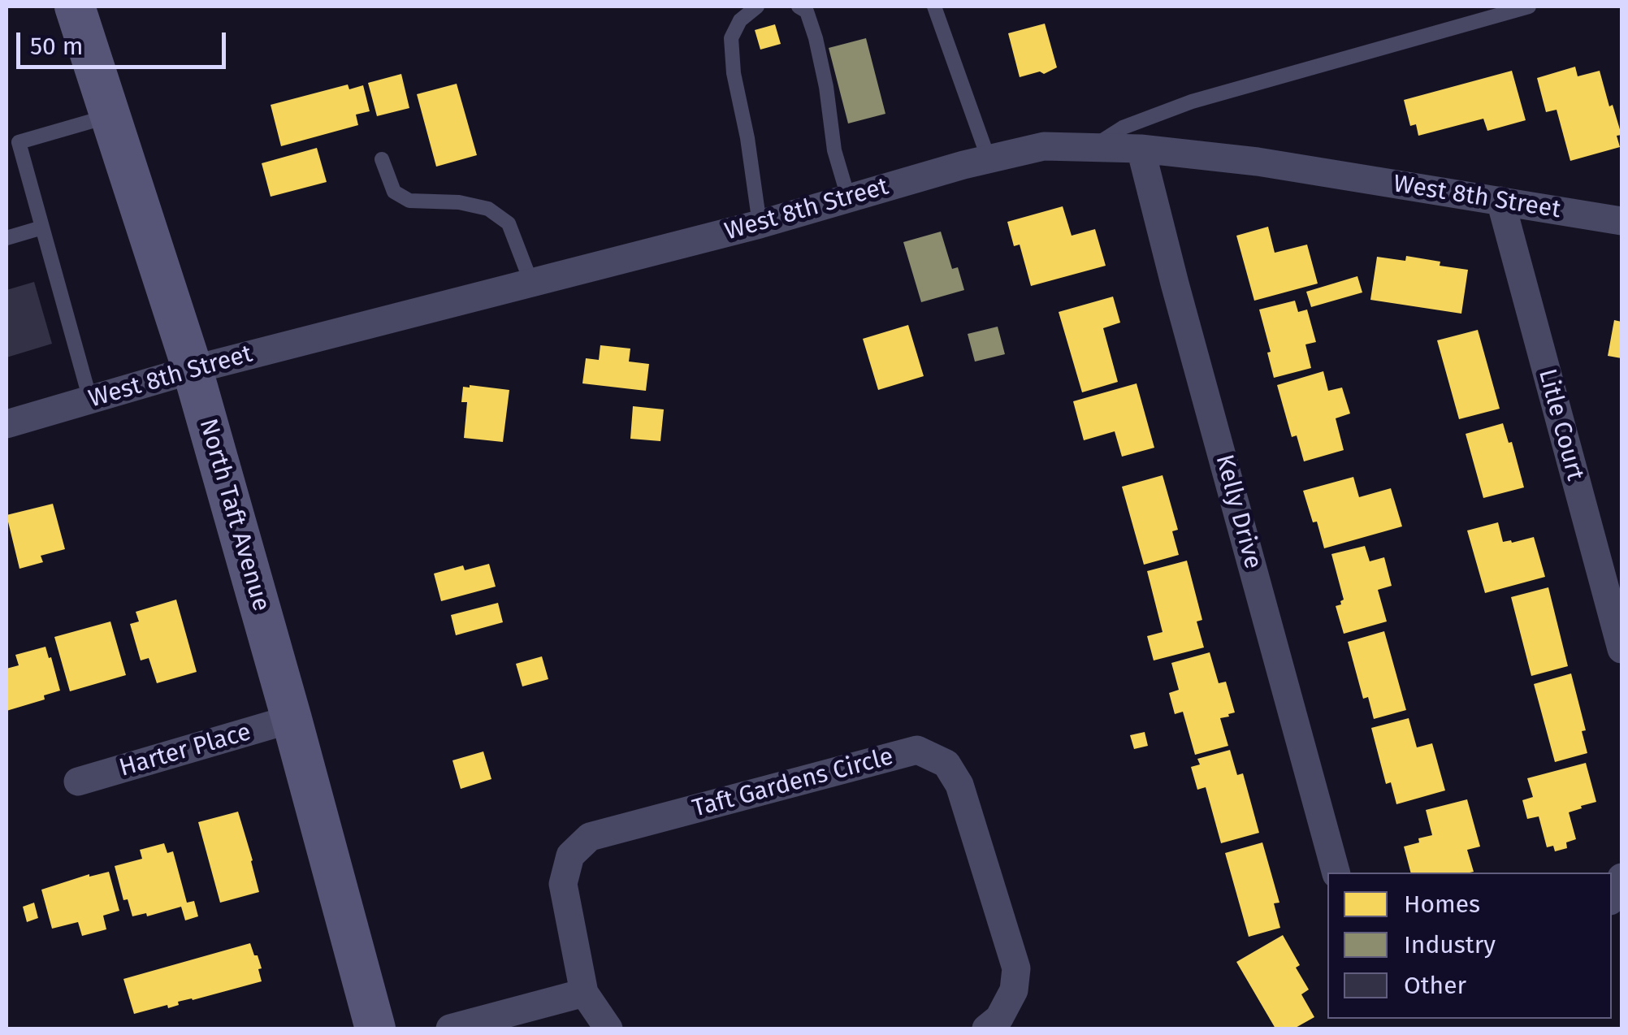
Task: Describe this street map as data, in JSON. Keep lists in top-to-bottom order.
{
  "streets": {
    "main road": ["North Taft Avenue"],
    "street": [
      "West 8th Street",
      "Litle Court",
      "Kelly Drive",
      "Harter Place",
      "Taft Gardens Circle"
    ]
  },
  "crossings": [
    ["West 8th Street", "Litle Court"],
    ["West 8th Street", "Kelly Drive"],
    ["West 8th Street", "North Taft Avenue"],
    ["North Taft Avenue", "Harter Place"]
  ],
  "legend": ["Homes", "Industry", "Other"],
  "scale_bar": "50 m"
}
